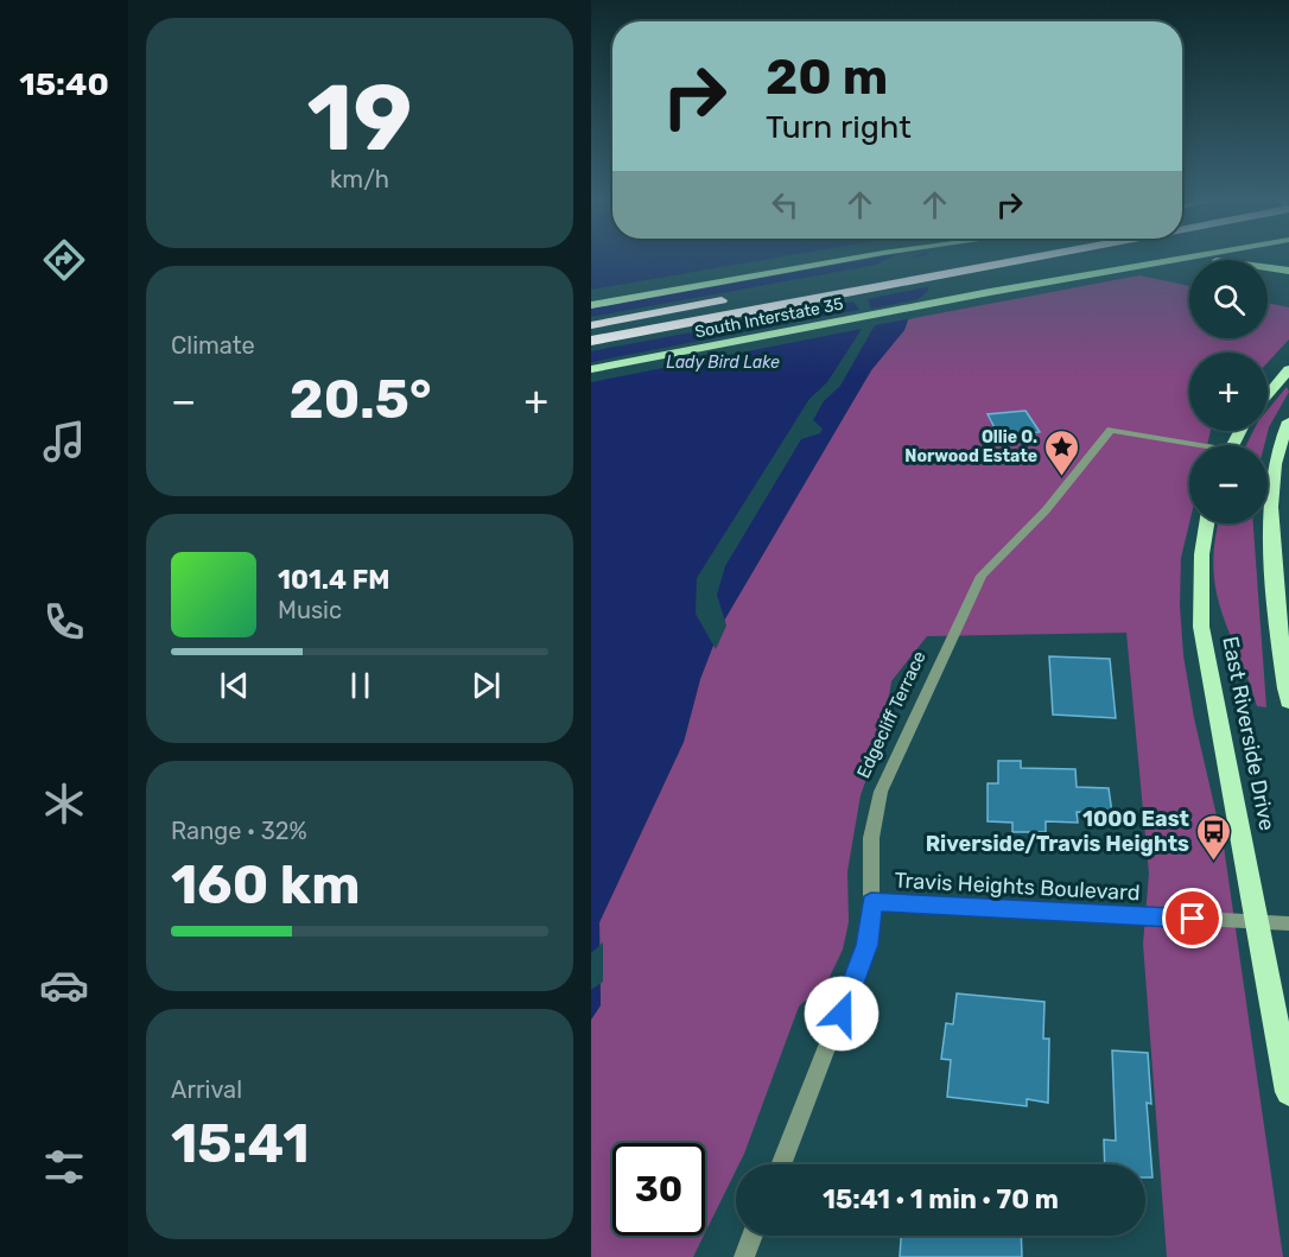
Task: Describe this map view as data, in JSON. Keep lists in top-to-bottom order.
{
  "streets": {
    "main road": ["South Interstate 35", "East Riverside Drive"],
    "street": ["Edgecliff Terrace", "Travis Heights Boulevard"]
  },
  "crossings": [
    ["Edgecliff Terrace", "Travis Heights Boulevard"],
    ["East Riverside Drive", "Travis Heights Boulevard"]
  ],
  "water": ["Lady Bird Lake"],
  "places": {
    "place": ["Ollie O. Norwood Estate"],
    "bus stop": ["1000 East Riverside/Travis Heights"]
  },
  "page": {
    "tabs": "15:40",
    "tile": [
      ["19", "km/h"],
      "Climate",
      ["Range · 32%", "160 km"],
      ["Arrival", "15:41"]
    ],
    "turn": ["20 m", "Turn right"],
    "map_buttons": ["+", "−"],
    "heat": ["−", "20.5°", "+"],
    "song": ["101.4 FM", "Music"],
    "limit": "30",
    "trip": "15:41 · 1 min · 70 m"
  }
}
